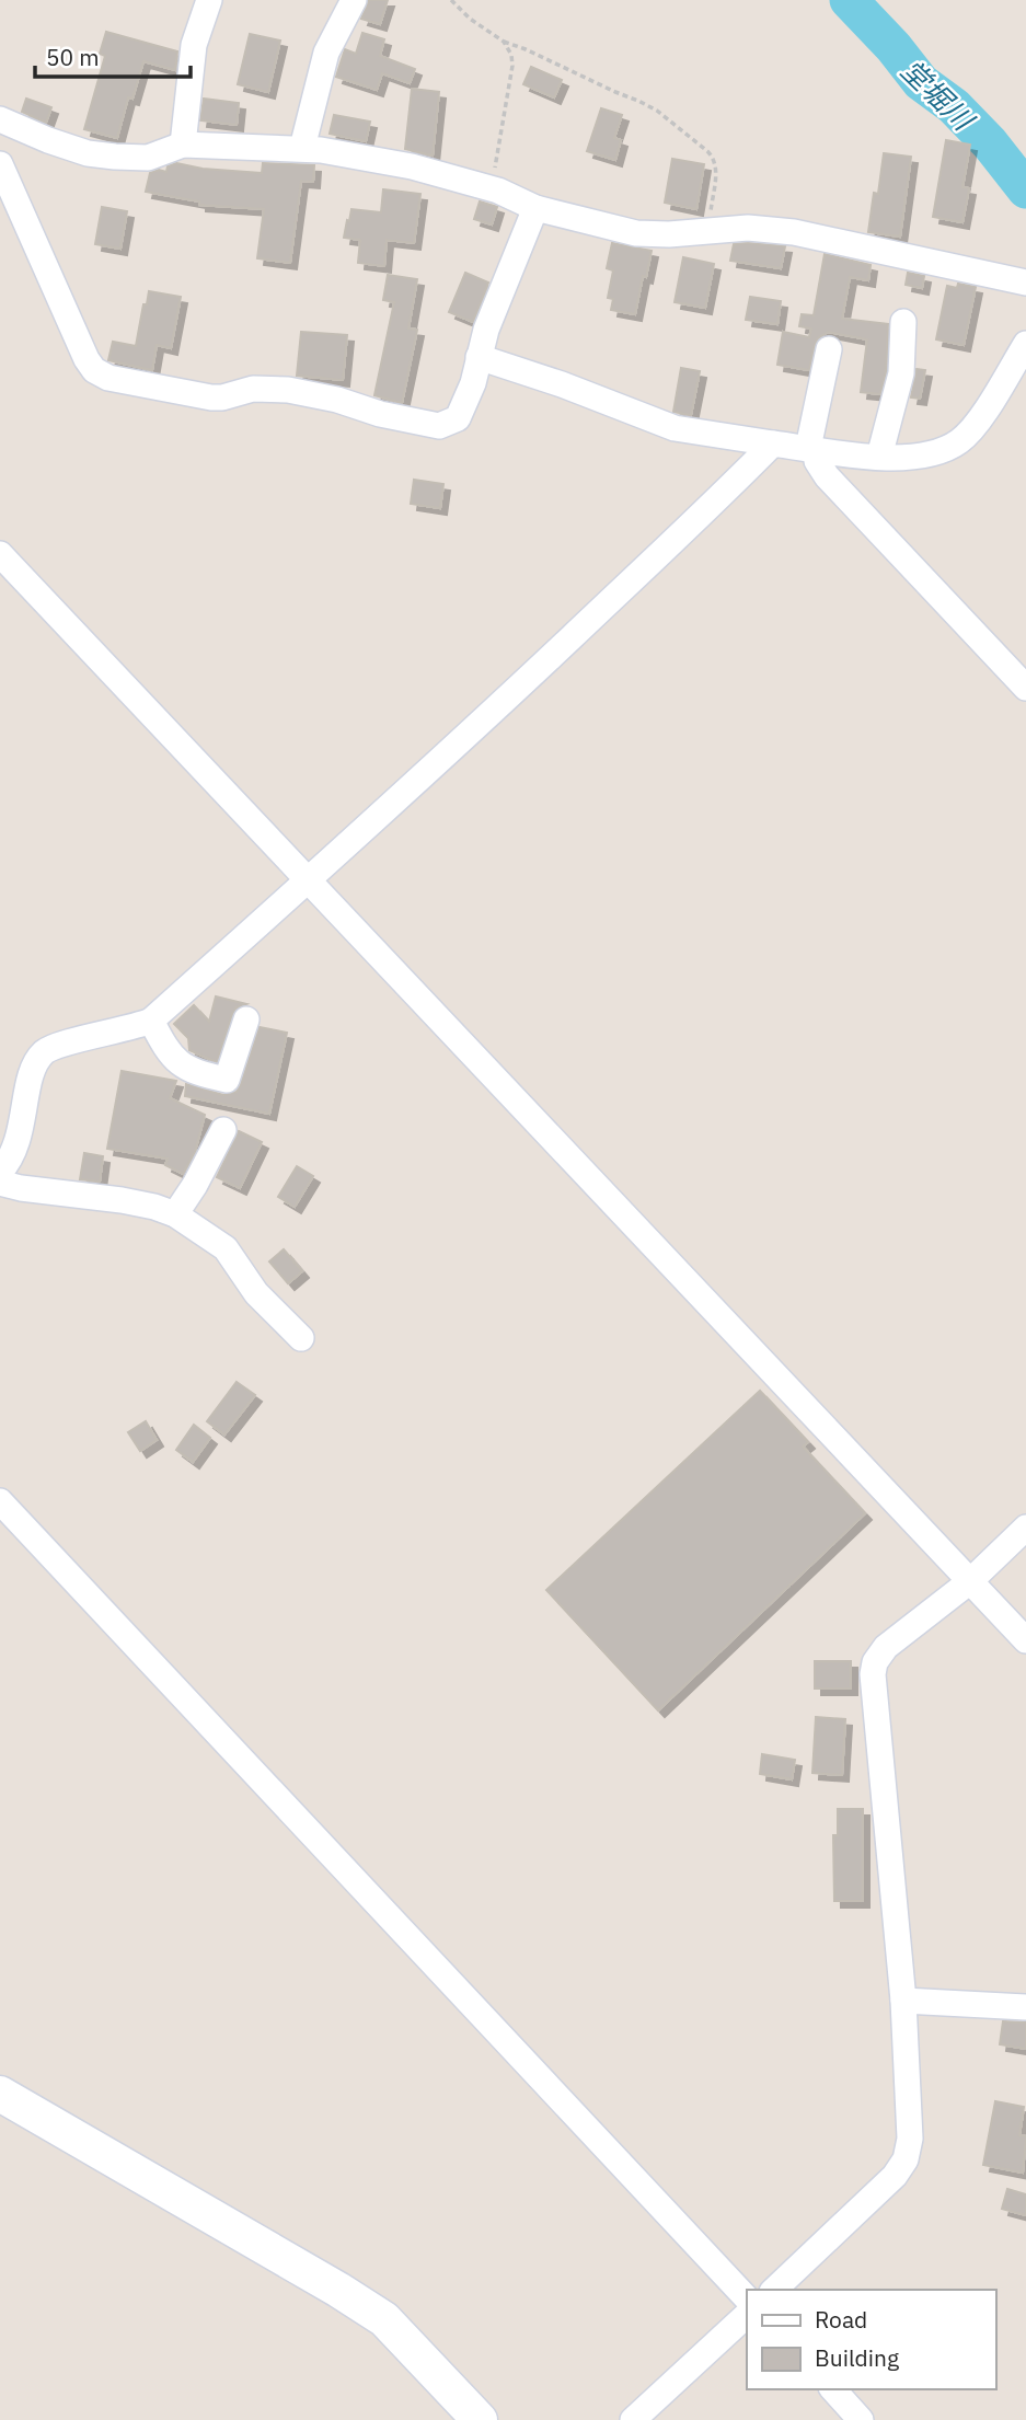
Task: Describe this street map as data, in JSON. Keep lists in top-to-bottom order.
{
  "water": ["堂堀川"],
  "legend": ["Road", "Building"],
  "scale_bar": "50 m"
}
